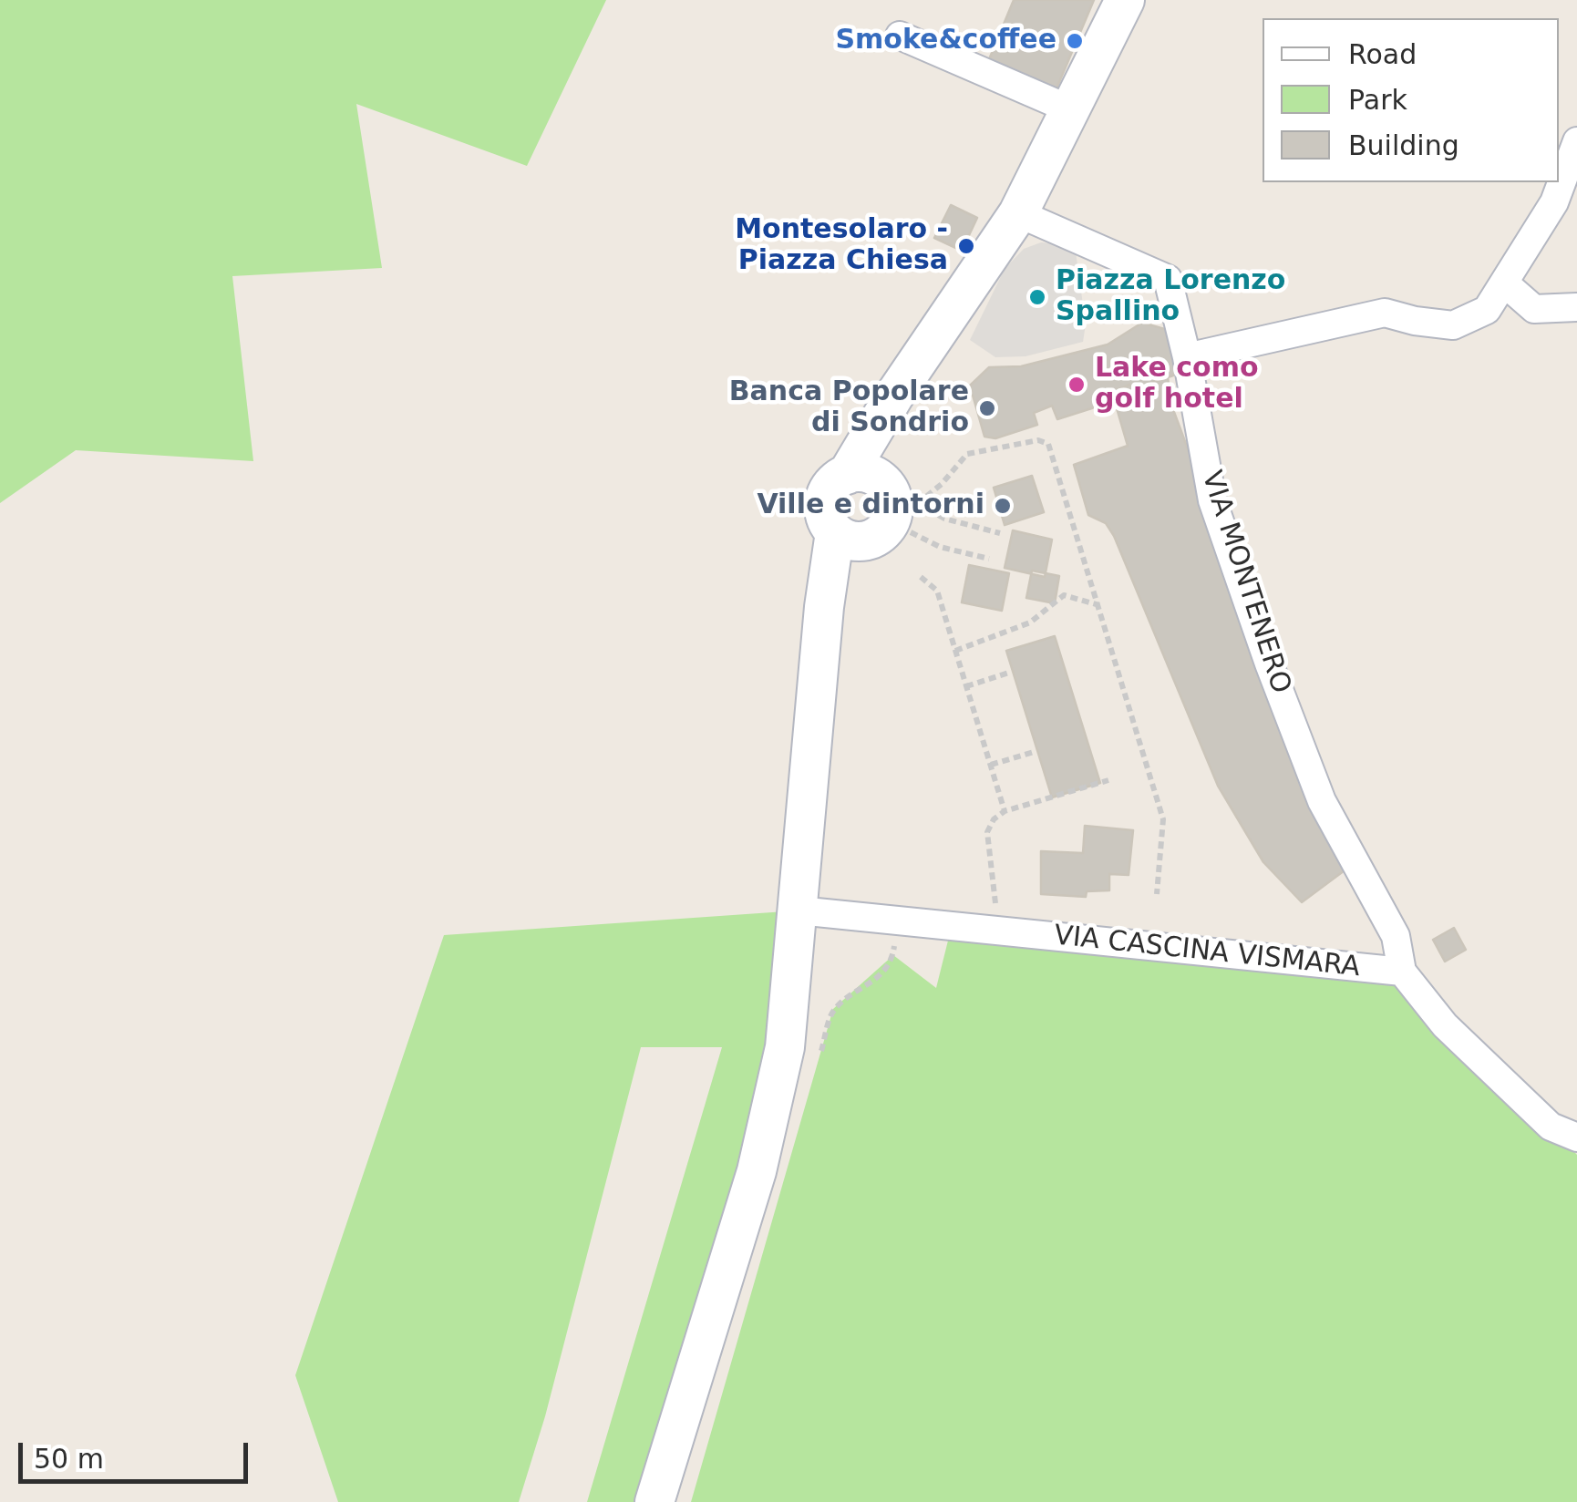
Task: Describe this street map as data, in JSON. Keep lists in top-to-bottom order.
{
  "streets": {
    "street": ["VIA MONTENERO", "VIA CASCINA VISMARA"]
  },
  "crossings": [
    ["VIA MONTENERO", "VIA CASCINA VISMARA"]
  ],
  "places": [
    "Smoke&coffee",
    "Montesolaro - Piazza Chiesa",
    "Piazza Lorenzo Spallino",
    "Lake como golf hotel",
    "Banca Popolare di Sondrio",
    "Ville e dintorni"
  ],
  "legend": ["Road", "Park", "Building"],
  "scale_bar": "50 m"
}
